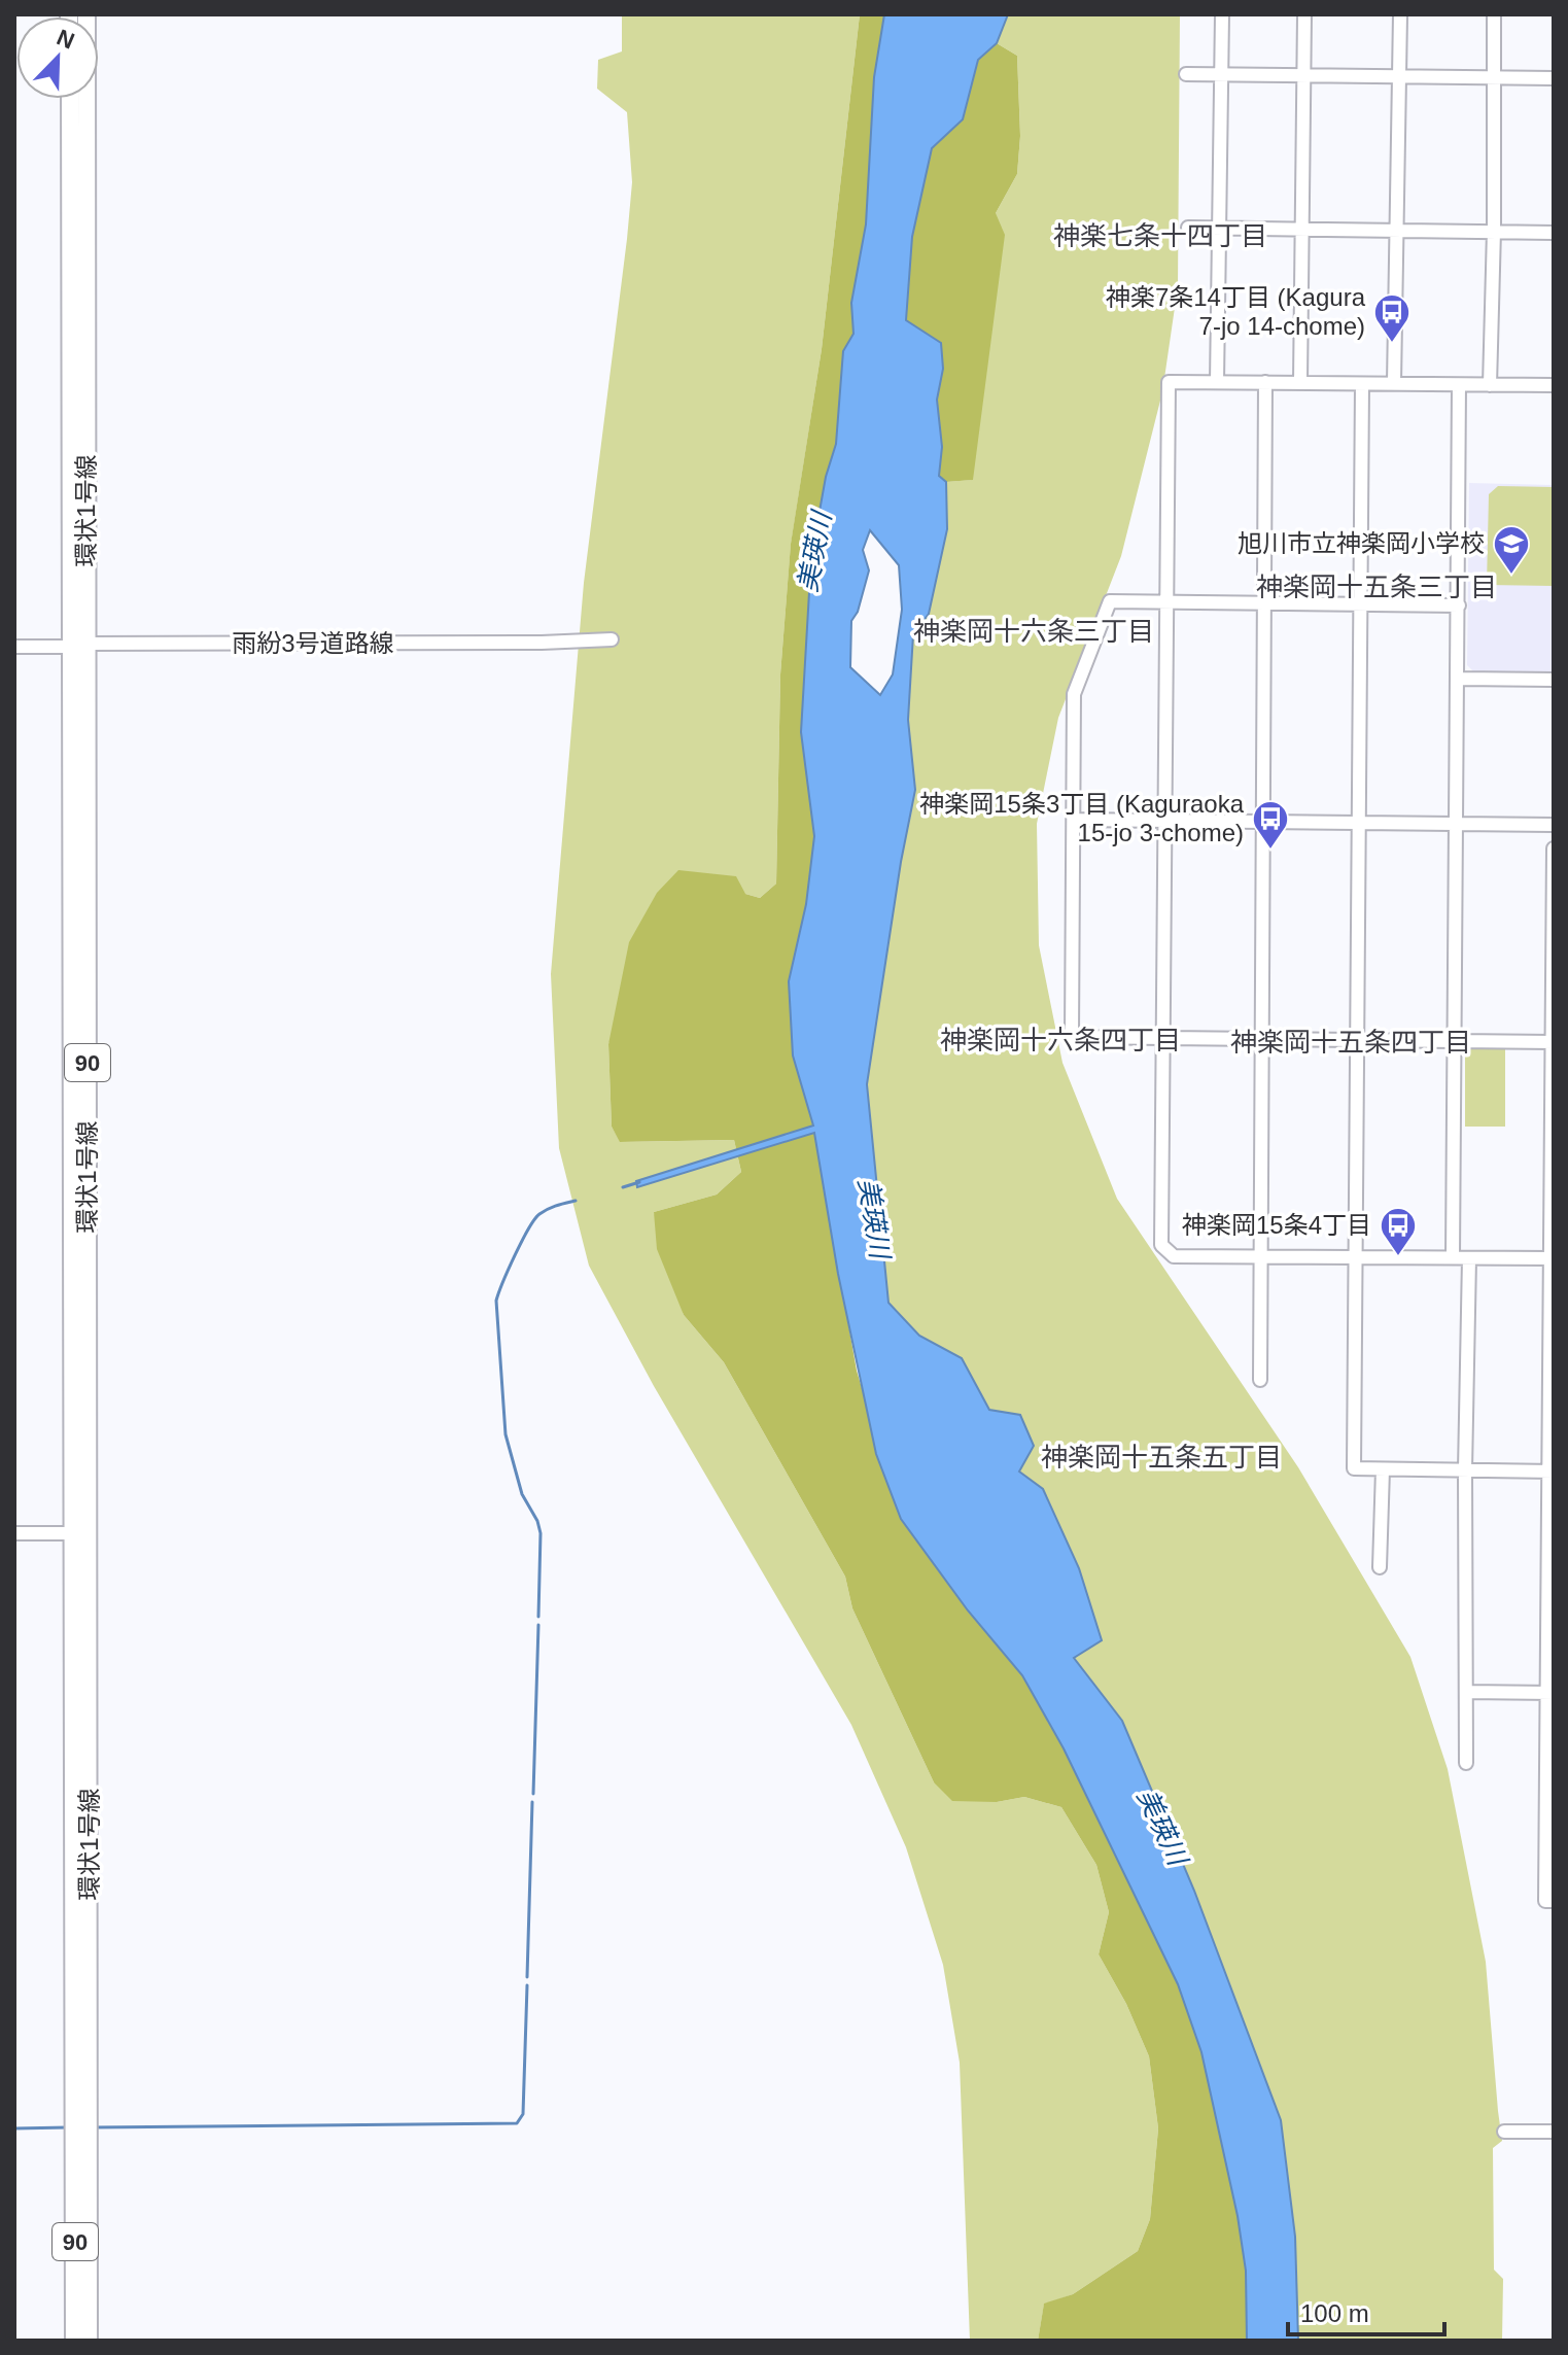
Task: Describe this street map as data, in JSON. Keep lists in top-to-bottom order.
{
  "streets": {
    "main road": ["環状1号線", "90"],
    "street": ["雨紛3号道路線"]
  },
  "crossings": [
    ["環状1号線", "雨紛3号道路線"]
  ],
  "districts": [
    "神楽七条十四丁目",
    "神楽岡十五条三丁目",
    "神楽岡十六条三丁目",
    "神楽岡十六条四丁目",
    "神楽岡十五条四丁目",
    "神楽岡十五条五丁目"
  ],
  "water": ["美瑛川"],
  "places": {
    "bus stop": ["神楽7条14丁目 (Kagura 7-jo 14-chome)", "神楽岡15条3丁目 (Kaguraoka 15-jo 3-chome)", "神楽岡15条4丁目"],
    "school or university": ["旭川市立神楽岡小学校"]
  },
  "scale_bar": "100 m",
  "north": "top right"
}
